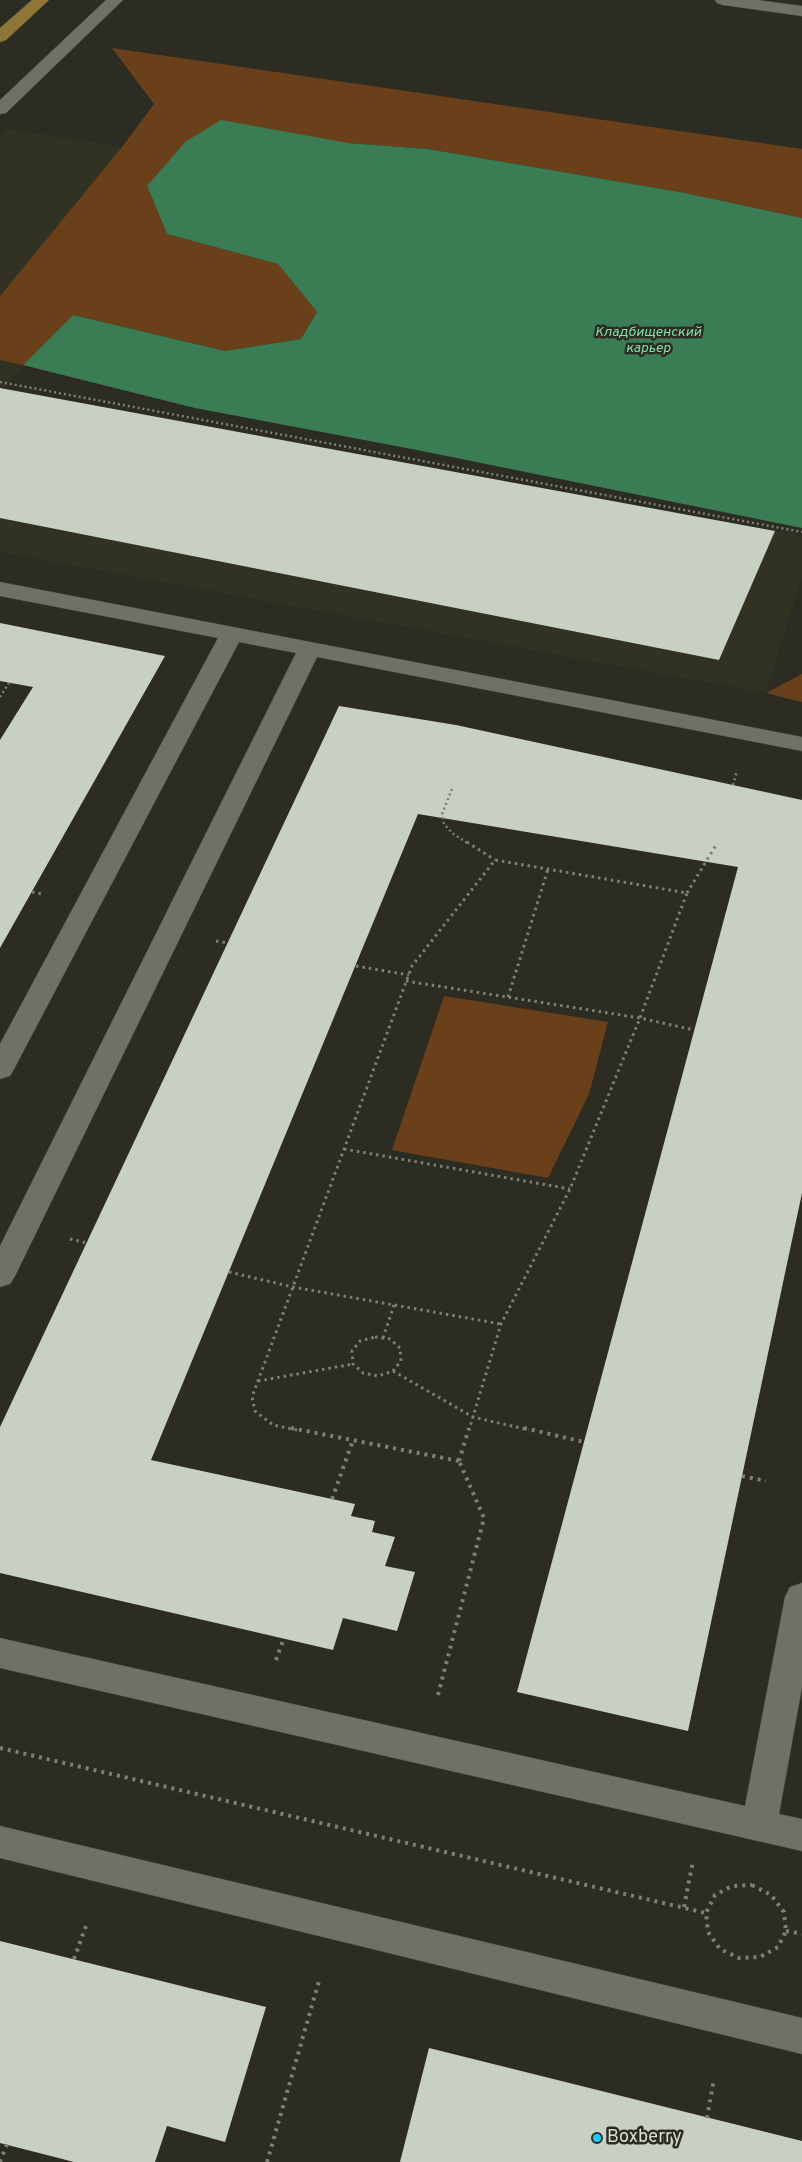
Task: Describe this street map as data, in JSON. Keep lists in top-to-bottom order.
{
  "water": ["Кладбищенский карьер"],
  "places": ["Boxberry"]
}
